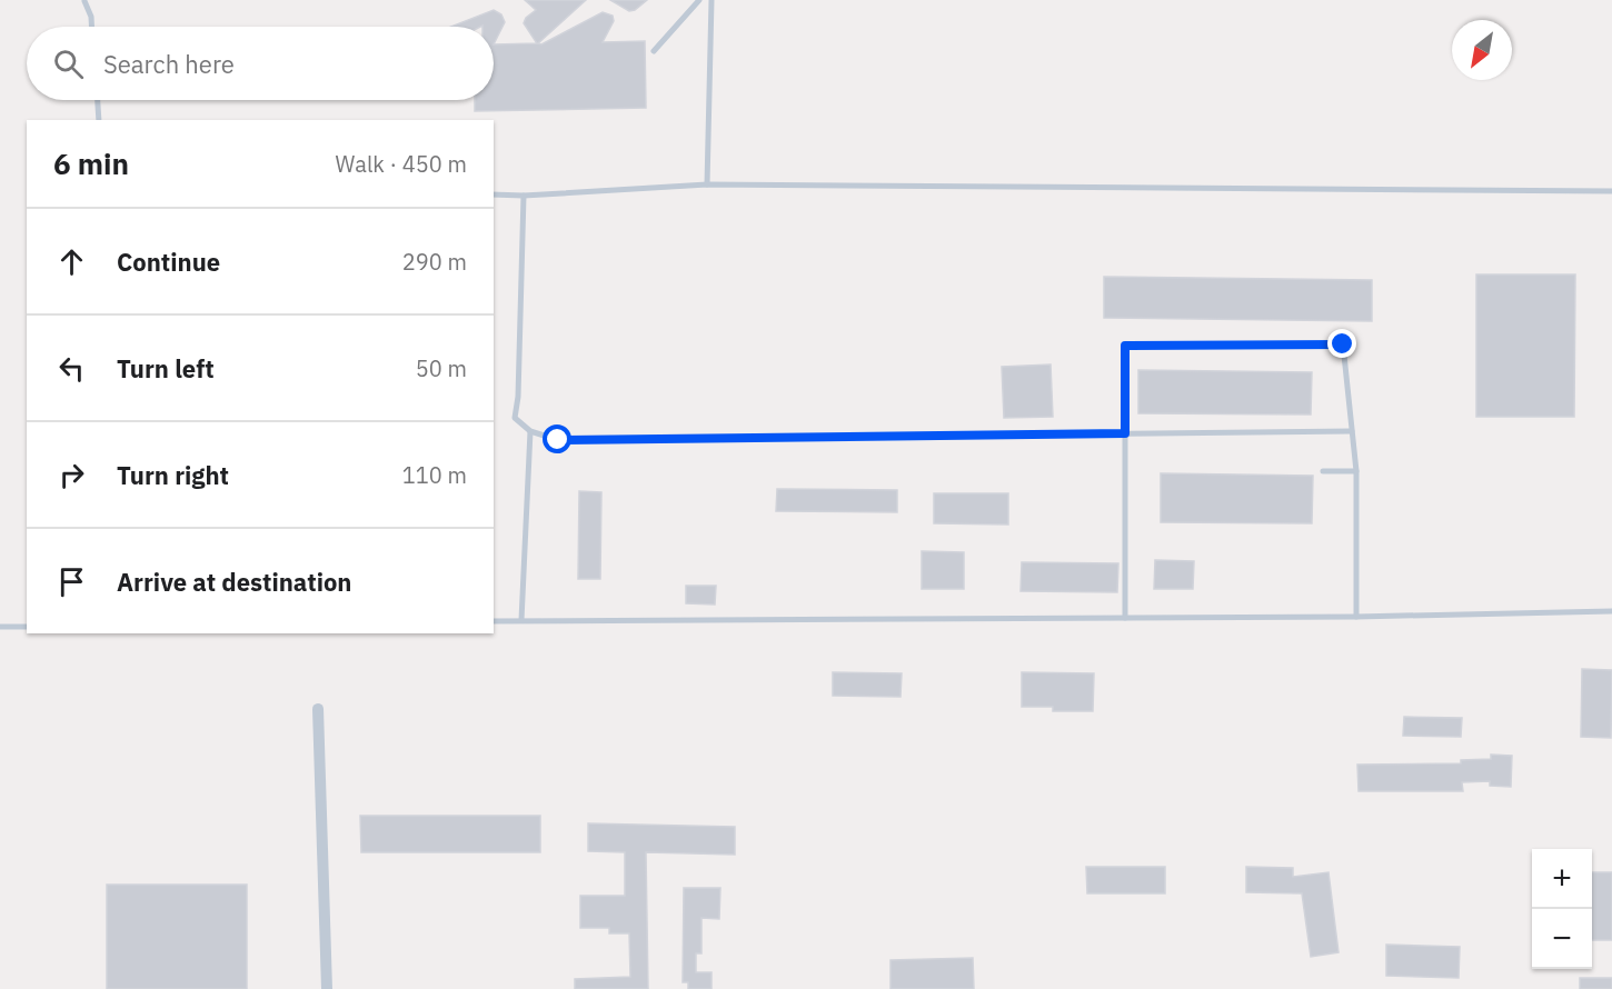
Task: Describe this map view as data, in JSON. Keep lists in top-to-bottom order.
{
  "north": "bottom left",
  "page": {
    "search": "Search here",
    "heading": ["6 min", "Walk · 450 m"],
    "list": [
      ["Continue", "290 m"],
      ["Turn left", "50 m"],
      ["Turn right", "110 m"],
      "Arrive at destination"
    ],
    "map_buttons": ["+", "−"]
  }
}
